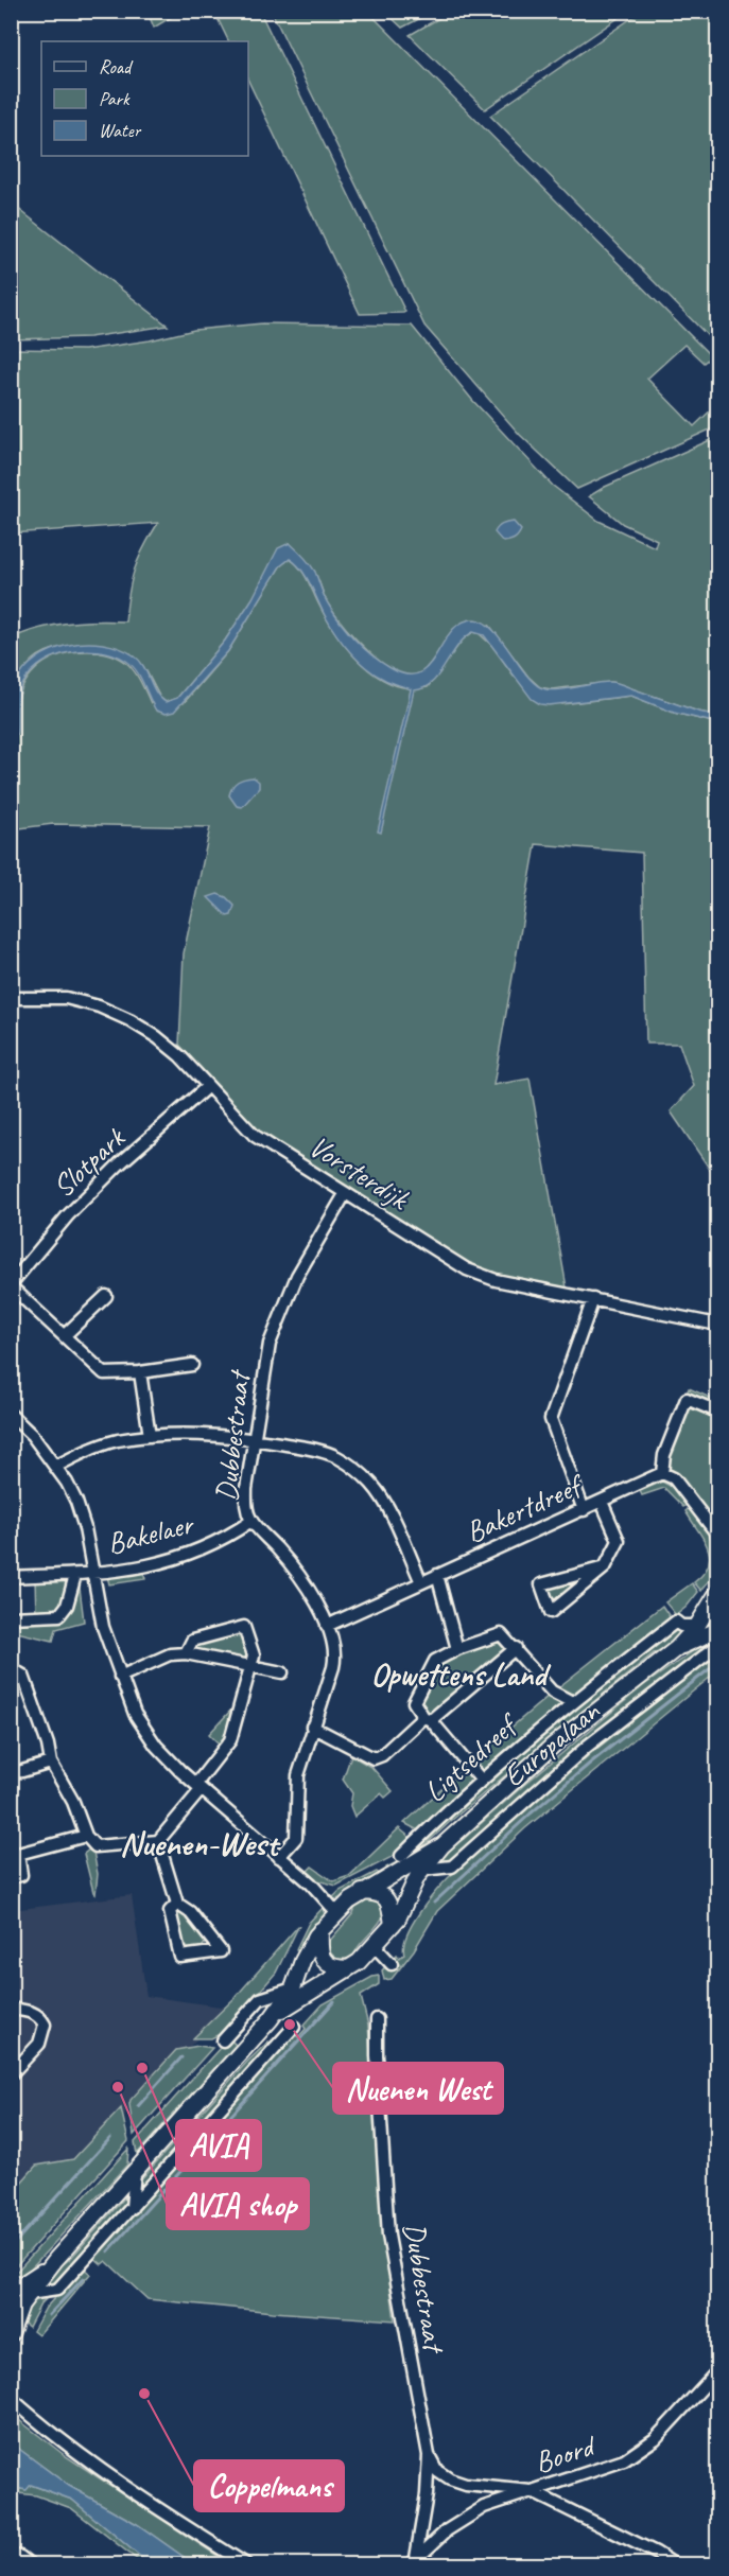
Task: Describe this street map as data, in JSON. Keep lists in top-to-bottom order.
{
  "streets": {
    "main road": ["Europalaan"],
    "street": [
      "Slotpark",
      "Vorsterdijk",
      "Dubbestraat",
      "Bakertdreef",
      "Bakelaer",
      "Ligtsedreef",
      "Boord"
    ]
  },
  "crossings": [
    ["Slotpark", "Vorsterdijk"],
    ["Vorsterdijk", "Dubbestraat"],
    ["Dubbestraat", "Bakertdreef"],
    ["Dubbestraat", "Bakelaer"],
    ["Dubbestraat", "Boord"],
    ["Europalaan", "Ligtsedreef"]
  ],
  "districts": ["Opwettens Land", "Nuenen-West"],
  "places": [
    "Nuenen West",
    "AVIA",
    "AVIA shop",
    "Coppelmans"
  ],
  "legend": ["Road", "Park", "Water"]
}
